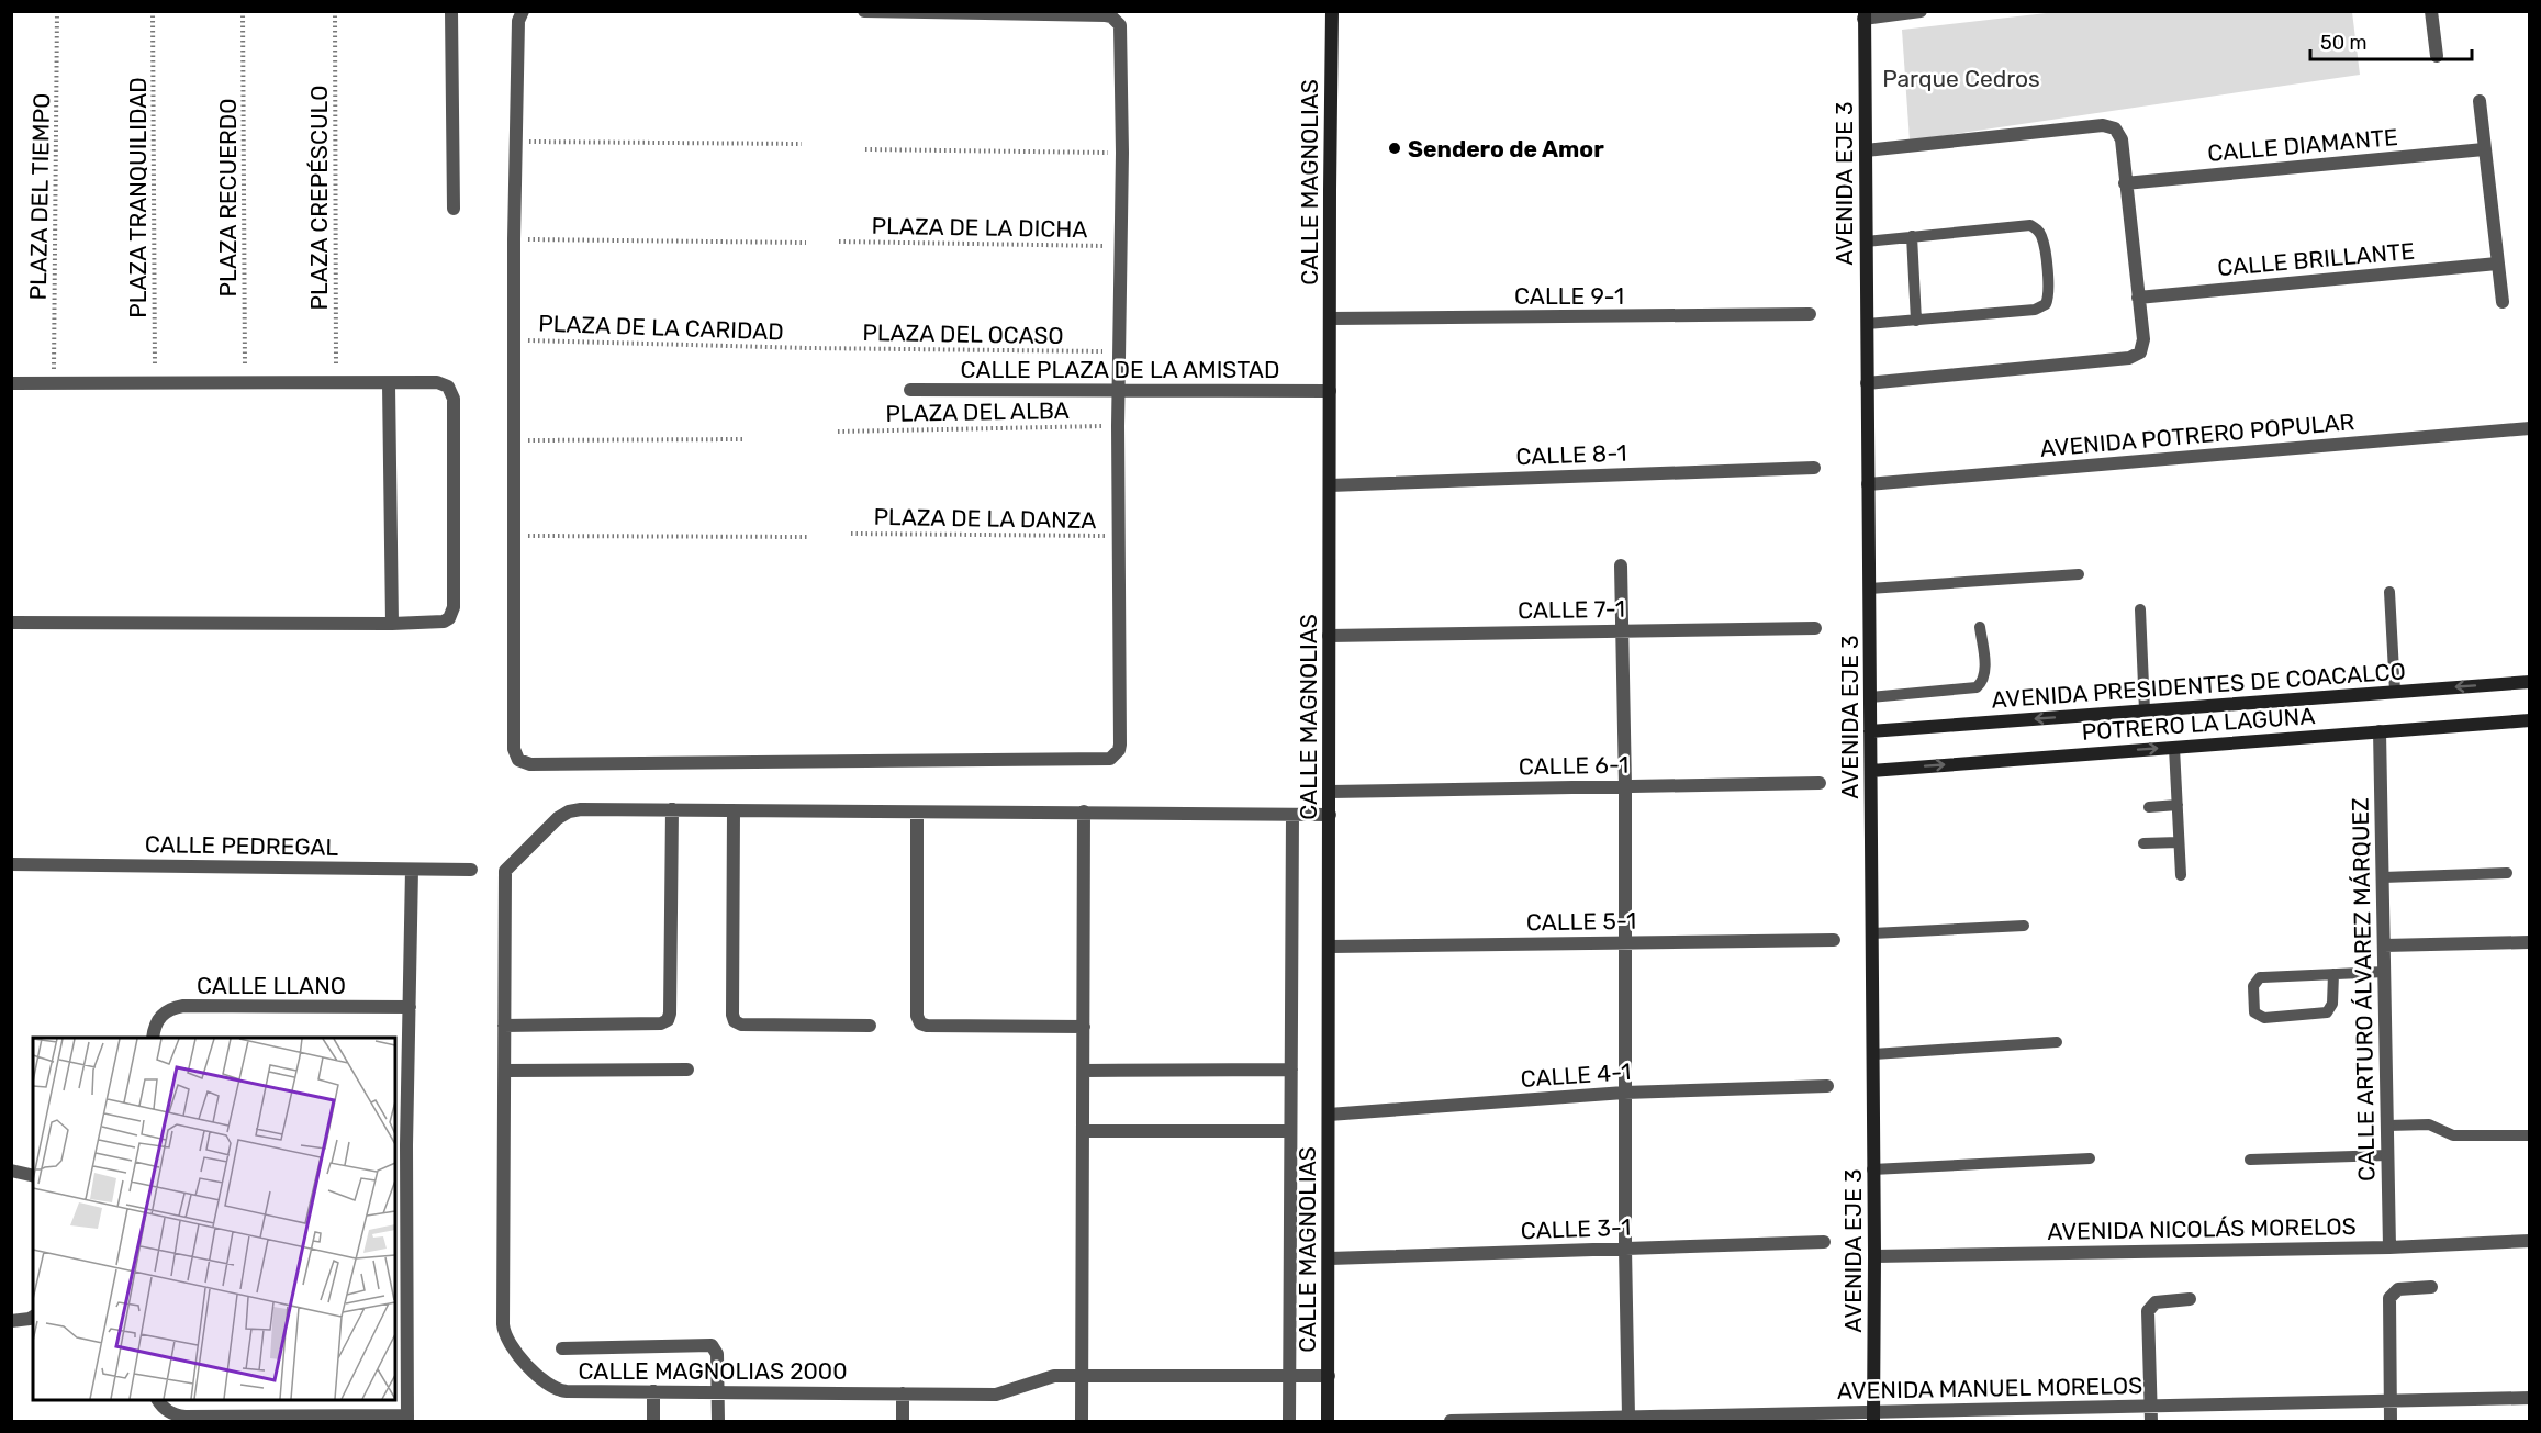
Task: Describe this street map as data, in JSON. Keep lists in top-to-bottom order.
{
  "streets": {
    "street": [
      "CALLE DIAMANTE",
      "CALLE MAGNOLIAS",
      "AVENIDA EJE 3",
      "CALLE BRILLANTE",
      "CALLE 9-1",
      "CALLE PLAZA DE LA AMISTAD",
      "AVENIDA POTRERO POPULAR",
      "CALLE 8-1",
      "CALLE 7-1",
      "AVENIDA PRESIDENTES DE COACALCO",
      "POTRERO LA LAGUNA",
      "CALLE 6-1",
      "CALLE PEDREGAL",
      "CALLE 5-1",
      "CALLE LLANO",
      "CALLE ARTURO ÁLVAREZ MÁRQUEZ",
      "CALLE 4-1",
      "CALLE 3-1",
      "AVENIDA NICOLÁS MORELOS",
      "CALLE MAGNOLIAS 2000",
      "AVENIDA MANUEL MORELOS"
    ],
    "path": [
      "PLAZA DEL TIEMPO",
      "PLAZA TRANQUILIDAD",
      "PLAZA RECUERDO",
      "PLAZA CREPÉSCULO",
      "PLAZA DE LA DICHA",
      "PLAZA DE LA CARIDAD",
      "PLAZA DEL OCASO",
      "PLAZA DEL ALBA",
      "PLAZA DE LA DANZA"
    ]
  },
  "crossings": [
    ["CALLE MAGNOLIAS", "CALLE 9-1"],
    ["CALLE MAGNOLIAS", "CALLE PLAZA DE LA AMISTAD"],
    ["CALLE MAGNOLIAS", "CALLE 8-1"],
    ["CALLE MAGNOLIAS", "CALLE 7-1"],
    ["CALLE MAGNOLIAS", "CALLE 6-1"],
    ["CALLE MAGNOLIAS", "CALLE 5-1"],
    ["CALLE MAGNOLIAS", "CALLE 4-1"],
    ["CALLE MAGNOLIAS", "CALLE 3-1"],
    ["CALLE MAGNOLIAS", "CALLE MAGNOLIAS 2000"],
    ["AVENIDA EJE 3", "AVENIDA POTRERO POPULAR"],
    ["AVENIDA EJE 3", "AVENIDA PRESIDENTES DE COACALCO"],
    ["AVENIDA EJE 3", "POTRERO LA LAGUNA"],
    ["AVENIDA EJE 3", "AVENIDA NICOLÁS MORELOS"],
    ["AVENIDA EJE 3", "AVENIDA MANUEL MORELOS"],
    ["PLAZA DE LA CARIDAD", "PLAZA DEL OCASO"],
    ["POTRERO LA LAGUNA", "CALLE ARTURO ÁLVAREZ MÁRQUEZ"],
    ["CALLE ARTURO ÁLVAREZ MÁRQUEZ", "AVENIDA NICOLÁS MORELOS"]
  ],
  "one_way": ["AVENIDA PRESIDENTES DE COACALCO", "POTRERO LA LAGUNA"],
  "parks": ["Parque Cedros"],
  "places": ["Sendero de Amor"],
  "scale_bar": "50 m"
}
